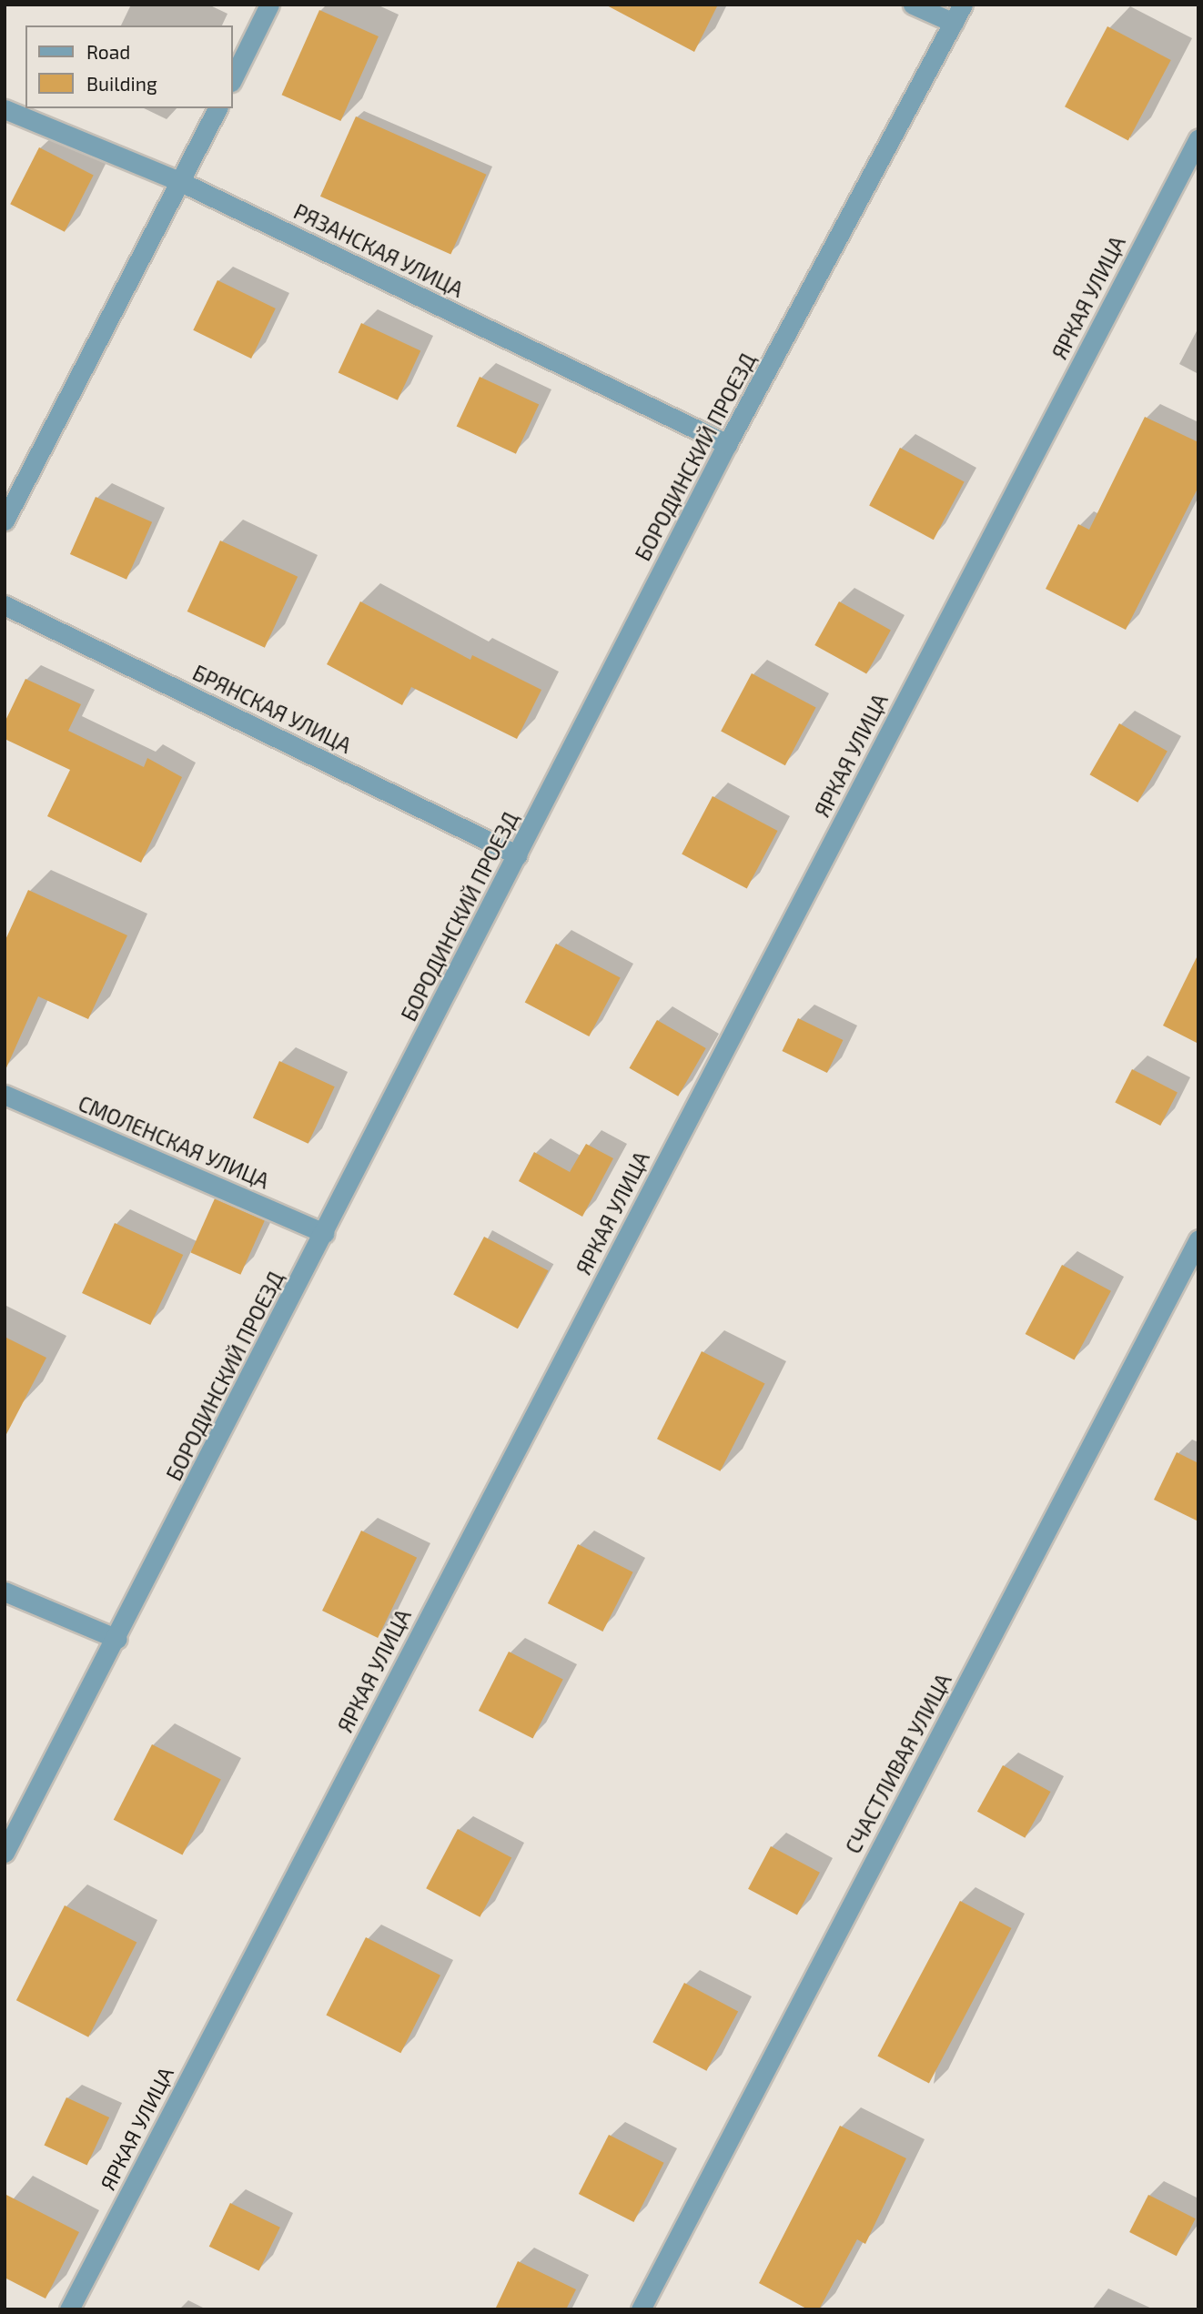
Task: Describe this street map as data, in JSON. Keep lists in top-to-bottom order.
{
  "streets": {
    "street": [
      "РЯЗАНСКАЯ УЛИЦА",
      "ЯРКАЯ УЛИЦА",
      "БОРОДИНСКИЙ ПРОЕЗД",
      "БРЯНСКАЯ УЛИЦА",
      "СМОЛЕНСКАЯ УЛИЦА",
      "СЧАСТЛИВАЯ УЛИЦА"
    ]
  },
  "crossings": [
    ["РЯЗАНСКАЯ УЛИЦА", "БОРОДИНСКИЙ ПРОЕЗД"],
    ["БОРОДИНСКИЙ ПРОЕЗД", "БРЯНСКАЯ УЛИЦА"],
    ["БОРОДИНСКИЙ ПРОЕЗД", "СМОЛЕНСКАЯ УЛИЦА"]
  ],
  "legend": ["Road", "Building"]
}
